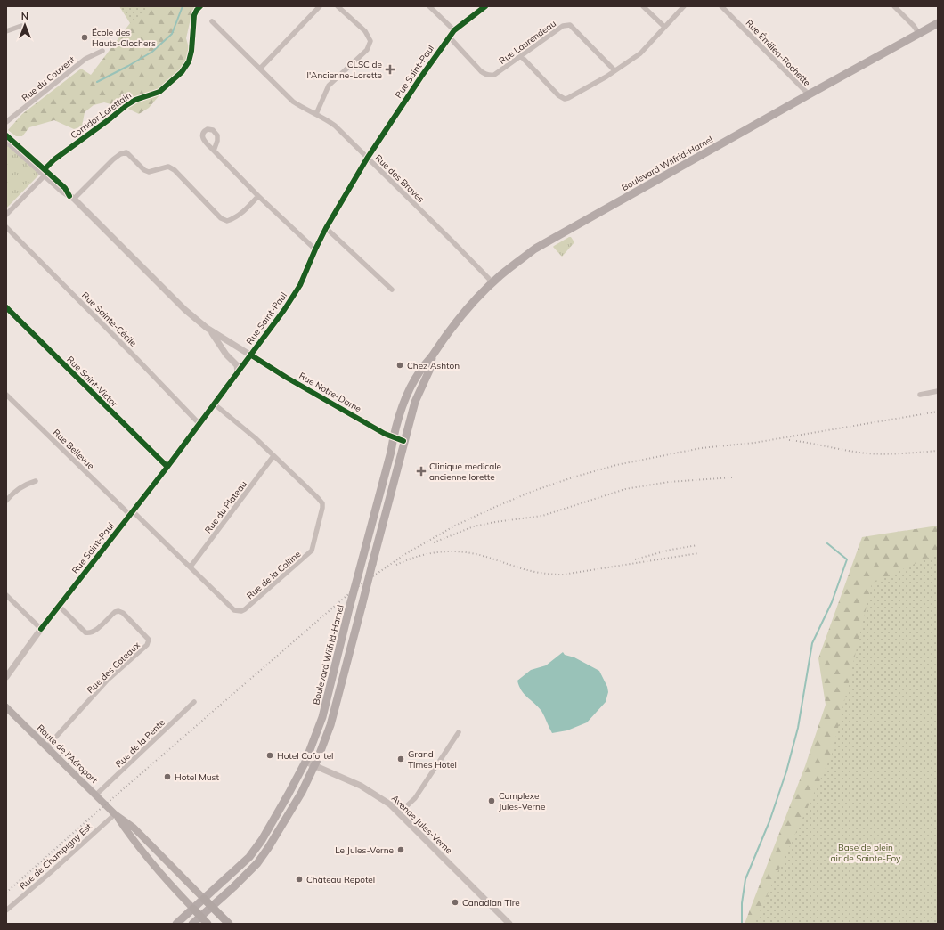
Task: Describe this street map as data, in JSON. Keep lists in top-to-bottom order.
{
  "streets": {
    "highway": ["Route de l'Aéroport"],
    "main road": ["Boulevard Wilfrid-Hamel"],
    "street": [
      "Rue Laurendeau",
      "Rue Émilien-Rochette",
      "Rue Saint-Paul",
      "Rue du Couvent",
      "Rue des Braves",
      "Rue Sainte-Cécile",
      "Rue Saint-Victor",
      "Rue Notre-Dame",
      "Rue Bellevue",
      "Rue du Plateau",
      "Rue de la Colline",
      "Rue des Coteaux",
      "Rue de la Pente",
      "Avenue Jules-Verne",
      "Rue de Champigny Est"
    ],
    "cycle path": ["Corridor Lorettain"]
  },
  "crossings": [
    ["Rue Laurendeau", "Rue Saint-Paul"],
    ["Rue Émilien-Rochette", "Boulevard Wilfrid-Hamel"],
    ["Rue Saint-Paul", "Rue des Braves"],
    ["Rue Saint-Paul", "Rue Sainte-Cécile"],
    ["Rue Saint-Paul", "Rue Saint-Victor"],
    ["Rue Saint-Paul", "Rue Notre-Dame"],
    ["Rue Saint-Paul", "Rue Bellevue"],
    ["Rue Saint-Paul", "Rue de la Colline"],
    ["Rue Saint-Paul", "Rue des Coteaux"],
    ["Boulevard Wilfrid-Hamel", "Rue des Braves"],
    ["Boulevard Wilfrid-Hamel", "Rue Notre-Dame"],
    ["Boulevard Wilfrid-Hamel", "Route de l'Aéroport"],
    ["Boulevard Wilfrid-Hamel", "Avenue Jules-Verne"],
    ["Rue Bellevue", "Rue de la Colline"],
    ["Rue du Plateau", "Rue de la Colline"],
    ["Rue des Coteaux", "Route de l'Aéroport"],
    ["Rue de la Pente", "Route de l'Aéroport"],
    ["Route de l'Aéroport", "Rue de Champigny Est"]
  ],
  "parks": ["Base de plein air de Sainte-Foy"],
  "places": {
    "other": [
      "École des Hauts-Clochers",
      "Chez Ashton",
      "Hotel Cofortel",
      "Grand Times Hotel",
      "Hotel Must",
      "Complexe Jules-Verne",
      "Le Jules-Verne",
      "Château Repotel",
      "Canadian Tire"
    ],
    "health": ["CLSC de l'Ancienne-Lorette", "Clinique medicale ancienne lorette"]
  },
  "north": "top"
}
